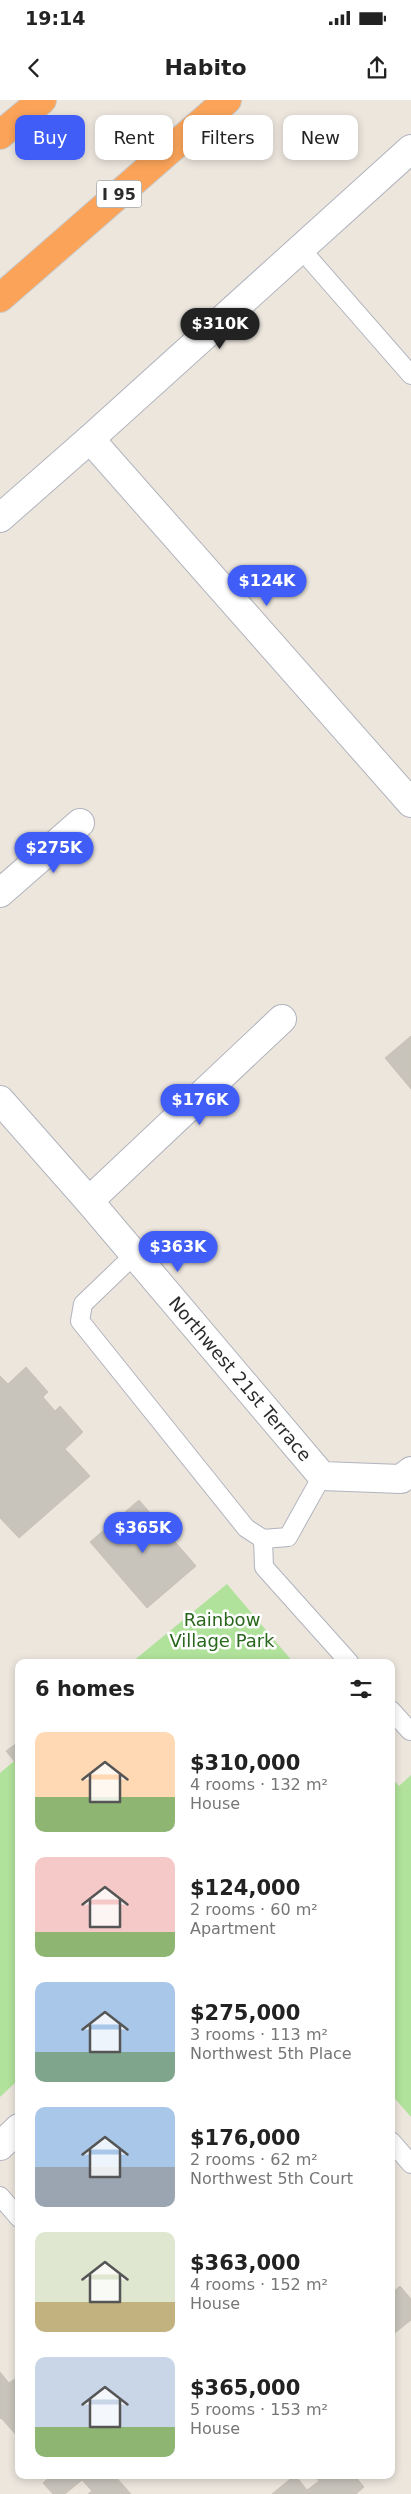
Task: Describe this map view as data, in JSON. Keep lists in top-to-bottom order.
{
  "streets": {
    "highway": ["I 95"],
    "street": ["Northwest 21st Terrace"]
  },
  "parks": ["Rainbow Village Park"],
  "page": {
    "status": "19:14",
    "header": "Habito",
    "chip": [
      "Buy",
      "Rent",
      "Filters",
      "New"
    ],
    "price": [
      "$310K",
      "$124K",
      "$275K",
      "$176K",
      "$363K",
      "$365K"
    ],
    "heading": "6 homes",
    "list": [
      {
        "name": "$310,000",
        "note": "4 rooms · 132 m² · House"
      },
      {
        "name": "$124,000",
        "note": "2 rooms · 60 m² · Apartment"
      },
      {
        "name": "$275,000",
        "note": "3 rooms · 113 m² · Northwest 5th Place"
      },
      {
        "name": "$176,000",
        "note": "2 rooms · 62 m² · Northwest 5th Court"
      },
      {
        "name": "$363,000",
        "note": "4 rooms · 152 m² · House"
      },
      {
        "name": "$365,000",
        "note": "5 rooms · 153 m² · House"
      }
    ]
  }
}
